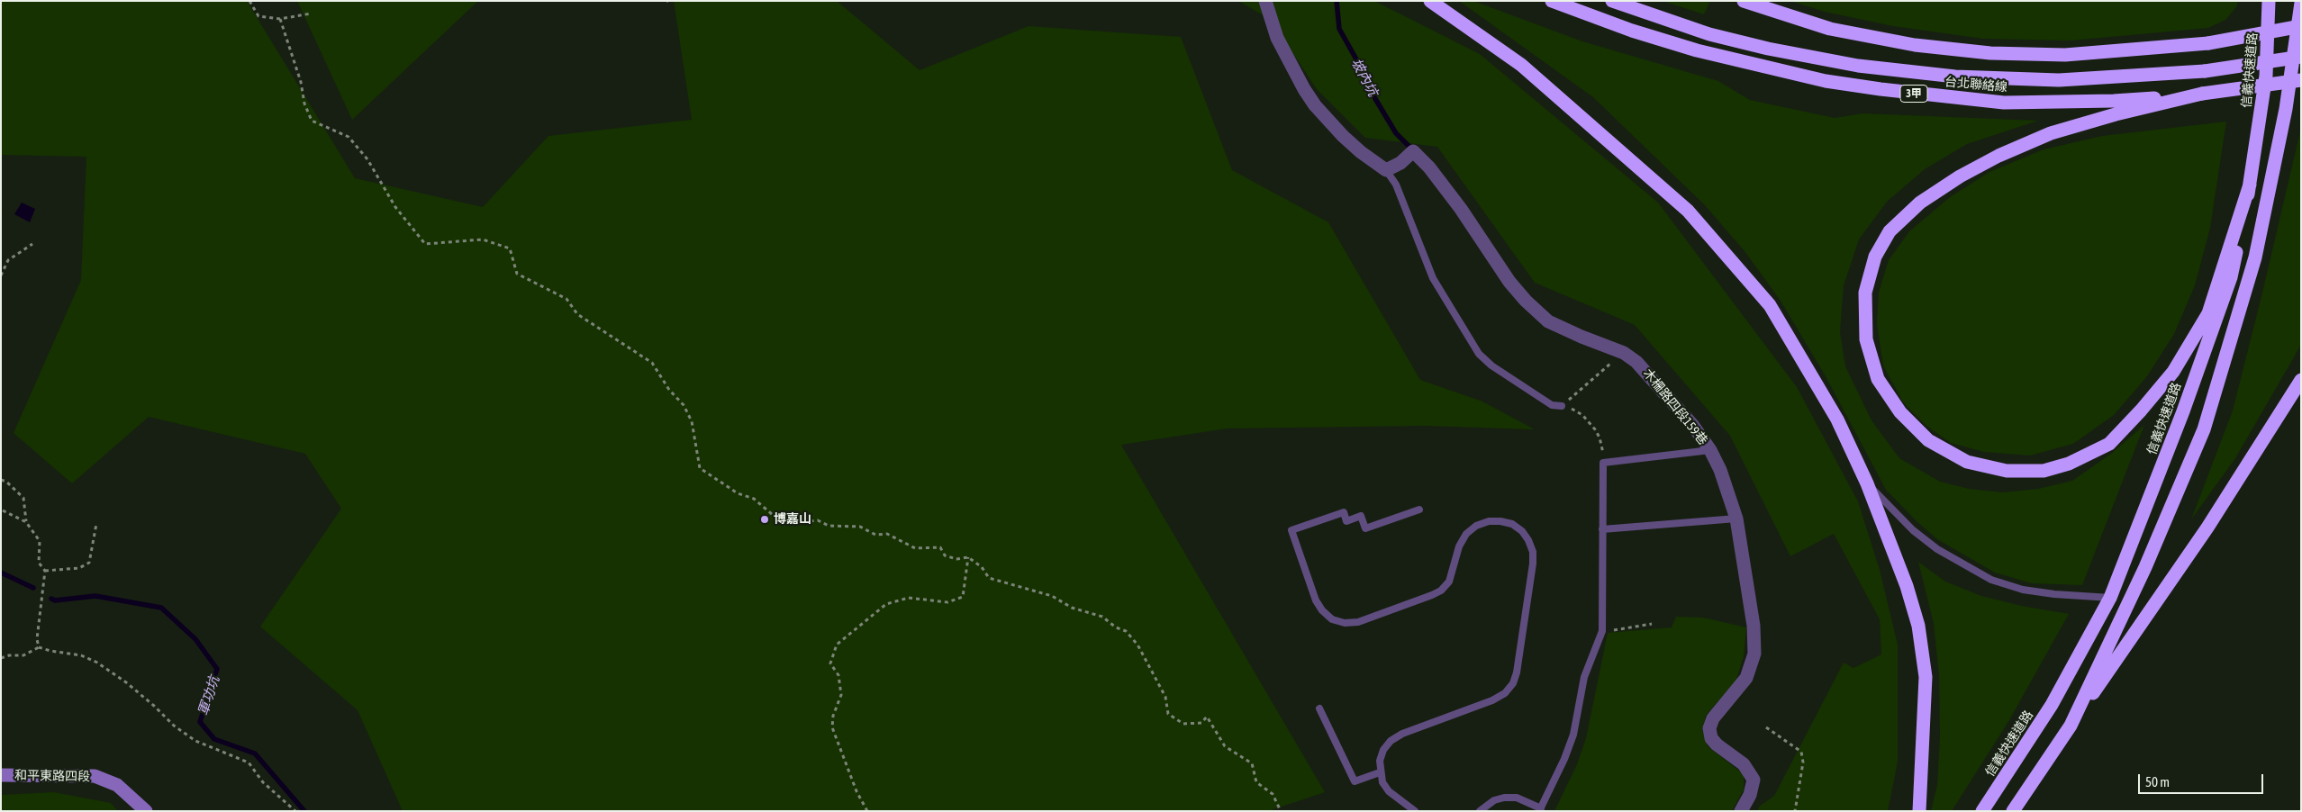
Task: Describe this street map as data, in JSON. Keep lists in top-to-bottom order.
{
  "streets": {
    "highway": ["信義快速道路", "台北聯絡線", "3甲"],
    "main road": ["和平東路四段"],
    "street": ["木柵路四段159巷"]
  },
  "water": ["坡內坑", "軍功坑"],
  "places": ["博嘉山"],
  "scale_bar": "50 m"
}
